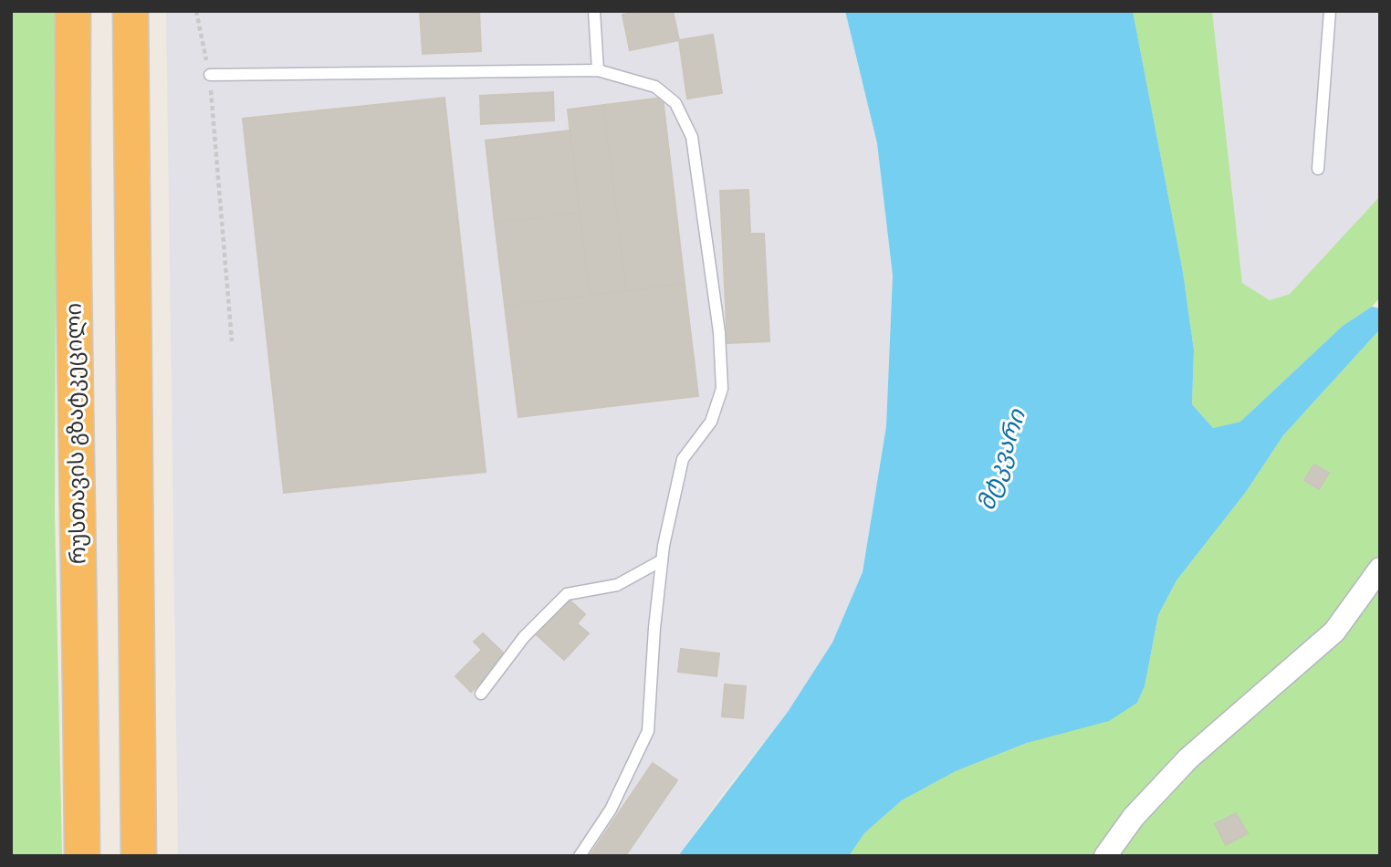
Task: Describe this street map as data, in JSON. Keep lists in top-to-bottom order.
{
  "streets": {
    "highway": ["რუსთავის გზატკეცილი"]
  },
  "water": ["მტკვარი"]
}
